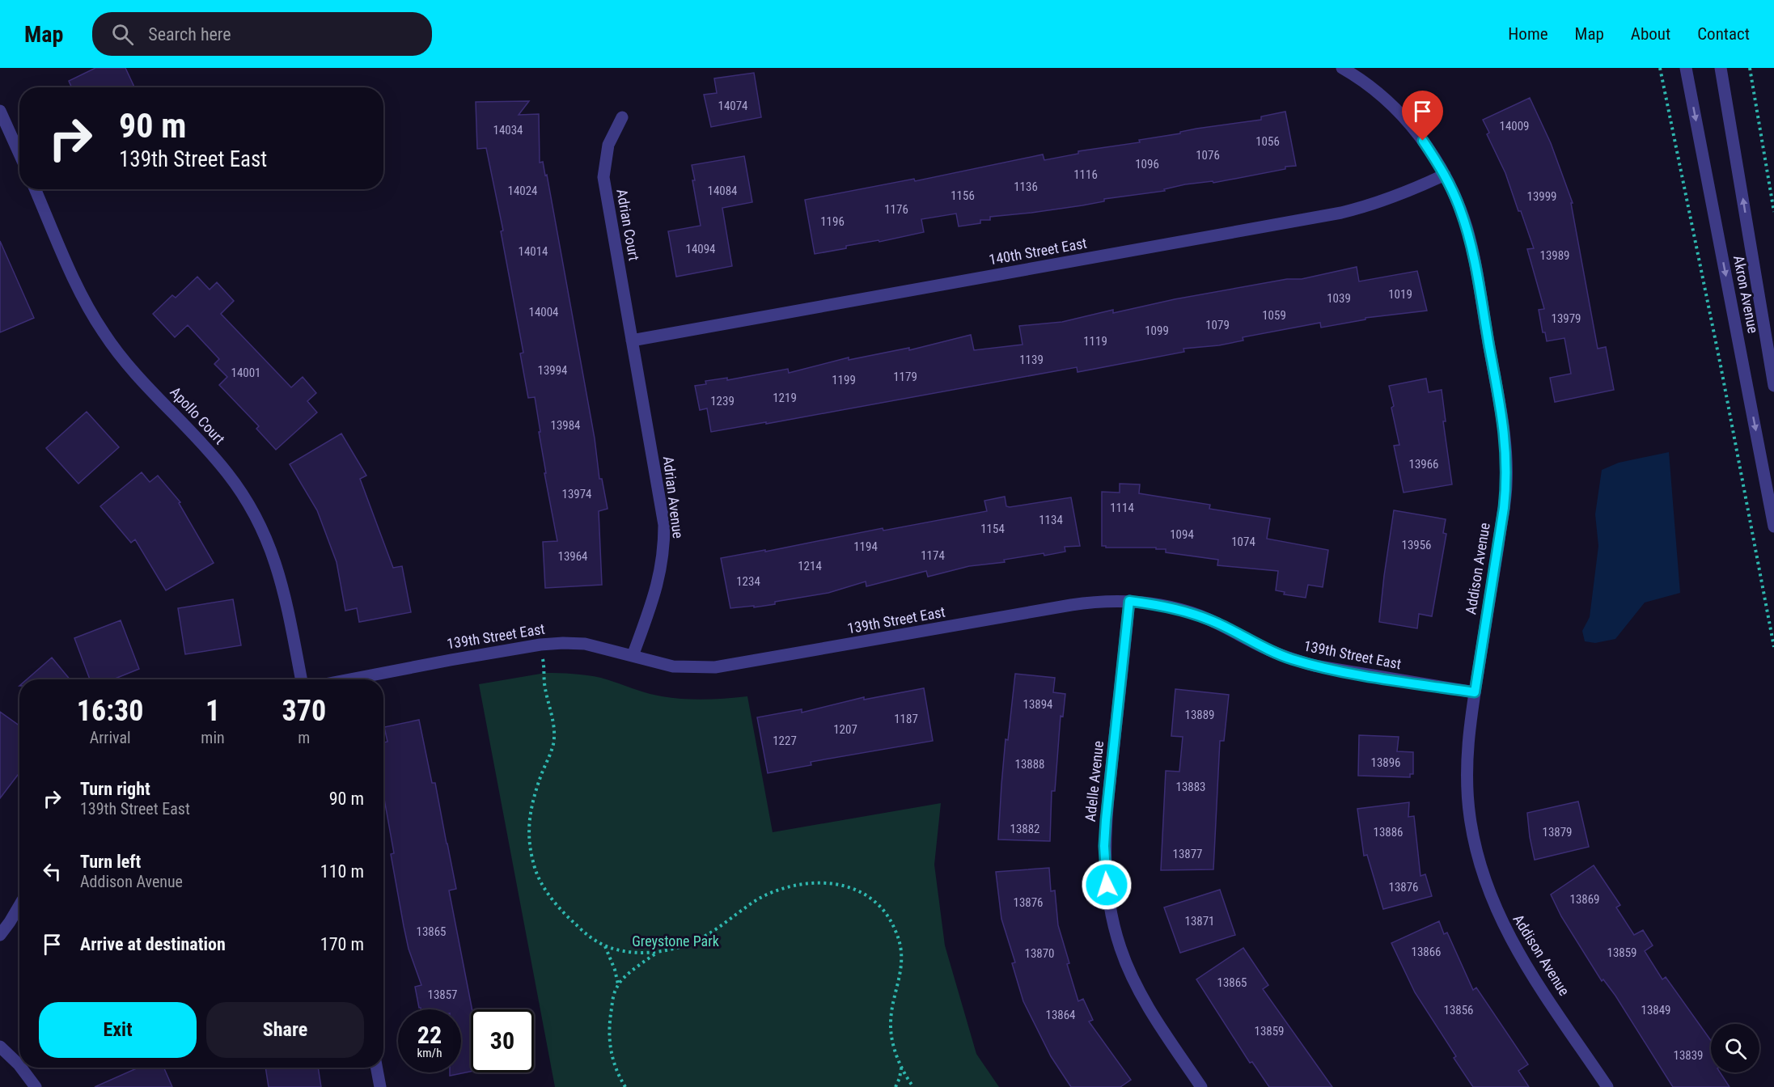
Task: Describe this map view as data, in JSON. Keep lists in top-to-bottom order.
{
  "streets": {
    "street": [
      "Adrian Court",
      "140th Street East",
      "Akron Avenue",
      "Apollo Court",
      "Adrian Avenue",
      "Addison Avenue",
      "139th Street East",
      "Adelle Avenue"
    ]
  },
  "crossings": [
    ["Adrian Court", "140th Street East"],
    ["Adrian Court", "Adrian Avenue"],
    ["140th Street East", "Adrian Avenue"],
    ["140th Street East", "Addison Avenue"],
    ["Adrian Avenue", "139th Street East"],
    ["Addison Avenue", "139th Street East"],
    ["139th Street East", "Adelle Avenue"]
  ],
  "parks": ["Greystone Park"],
  "house_numbers": [
    "14074",
    "14009",
    "14034",
    "1056",
    "1076",
    "1096",
    "1116",
    "1136",
    "14024",
    "14084",
    "1156",
    "13999",
    "1176",
    "1196",
    "14094",
    "14014",
    "13989",
    "1019",
    "1039",
    "14004",
    "1059",
    "13979",
    "1079",
    "1099",
    "1119",
    "1139",
    "13994",
    "14001",
    "1179",
    "1199",
    "1219",
    "1239",
    "13984",
    "13966",
    "13974",
    "1114",
    "1134",
    "1154",
    "1094",
    "1074",
    "13956",
    "1194",
    "1174",
    "13964",
    "1214",
    "1234",
    "13894",
    "13889",
    "1187",
    "1207",
    "1227",
    "13896",
    "13888",
    "13883",
    "13882",
    "13886",
    "13879",
    "13877",
    "13876",
    "13869",
    "13876",
    "13871",
    "13865",
    "13866",
    "13859",
    "13870",
    "13865",
    "13857",
    "13856",
    "13849",
    "13864",
    "13859",
    "13839"
  ],
  "page": {
    "header": "Map",
    "search": "Search here",
    "nav": [
      "Home",
      "Map",
      "About",
      "Contact"
    ],
    "turn": ["90 m", "139th Street East"],
    "eta": [
      "16:30",
      "Arrival",
      "1",
      "min",
      "370",
      "m"
    ],
    "list": [
      {
        "name": "Turn right",
        "note": "139th Street East",
        "value": "90 m"
      },
      {
        "name": "Turn left",
        "note": "Addison Avenue",
        "value": "110 m"
      },
      {
        "name": "Arrive at destination",
        "value": "170 m"
      }
    ],
    "buttons": ["Exit", "Share"],
    "speed": "22 km/h",
    "limit": "30"
  }
}
